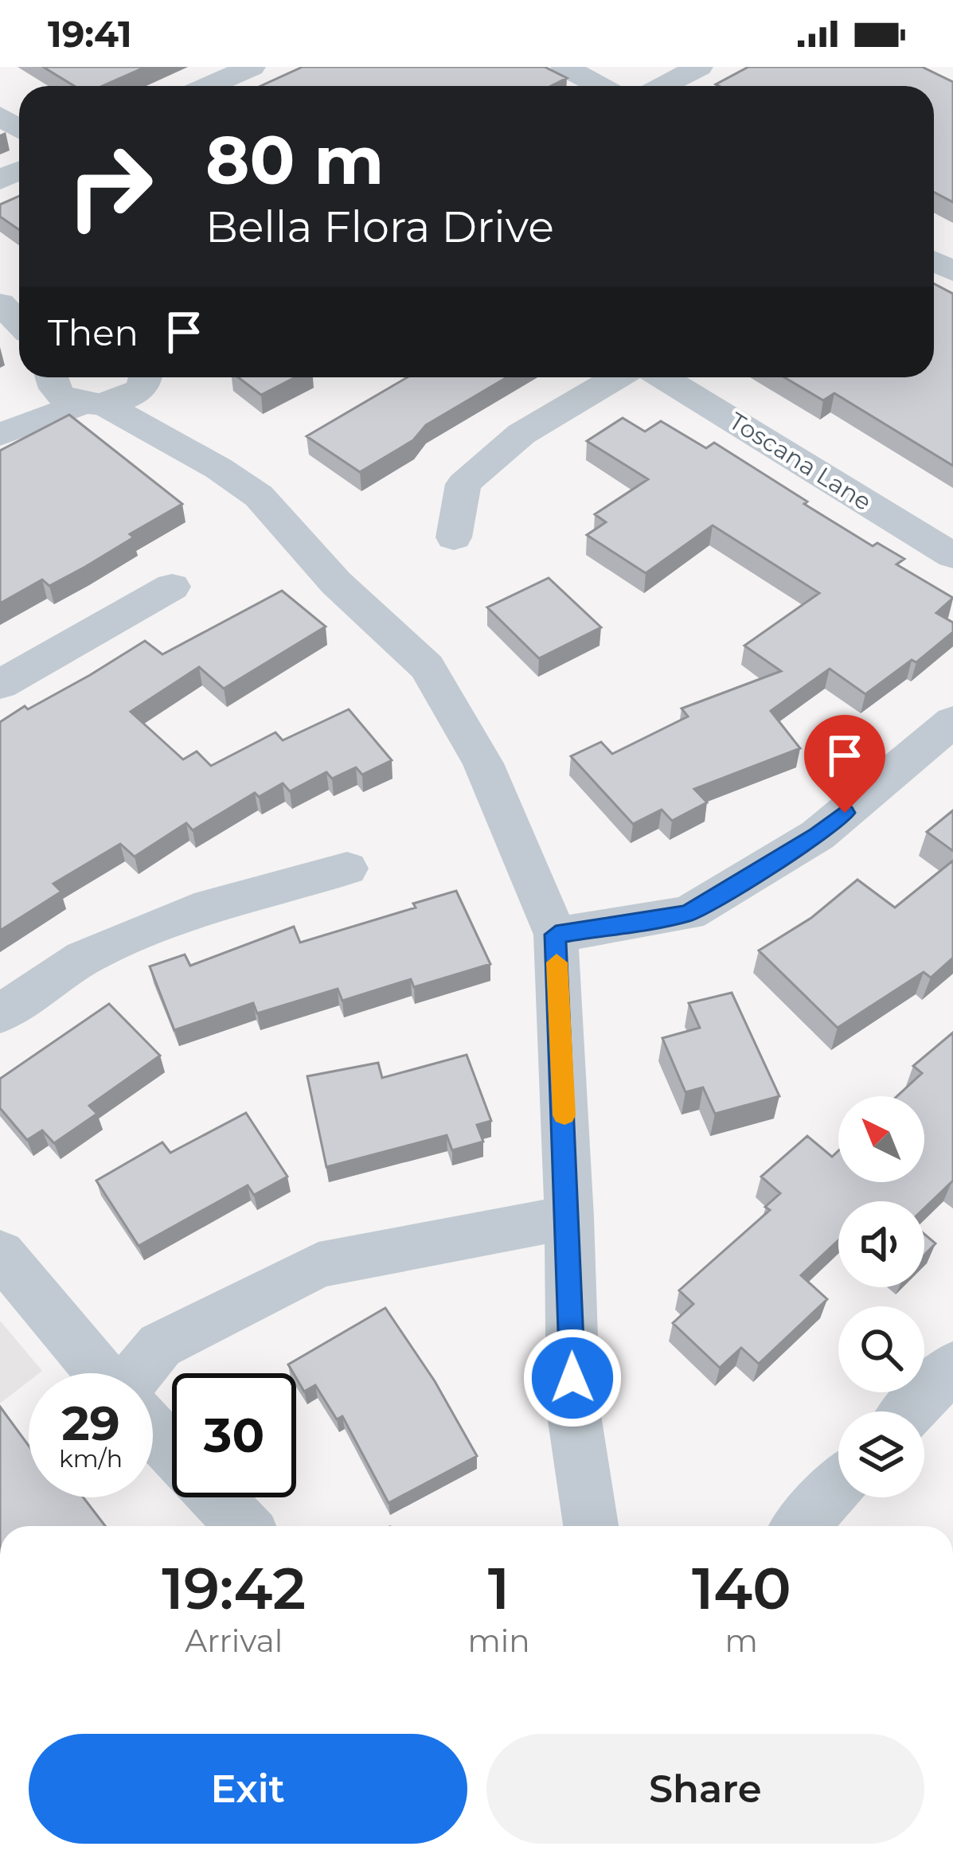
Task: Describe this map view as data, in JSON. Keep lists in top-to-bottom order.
{
  "streets": {
    "street": ["Toscana Lane"]
  },
  "north": "top left",
  "page": {
    "status": "19:41",
    "turn": ["80 m", "Bella Flora Drive"],
    "then": "Then",
    "speed": "29 km/h",
    "limit": "30",
    "eta": [
      "19:42",
      "Arrival",
      "1",
      "min",
      "140",
      "m"
    ],
    "buttons": ["Exit", "Share"]
  }
}
